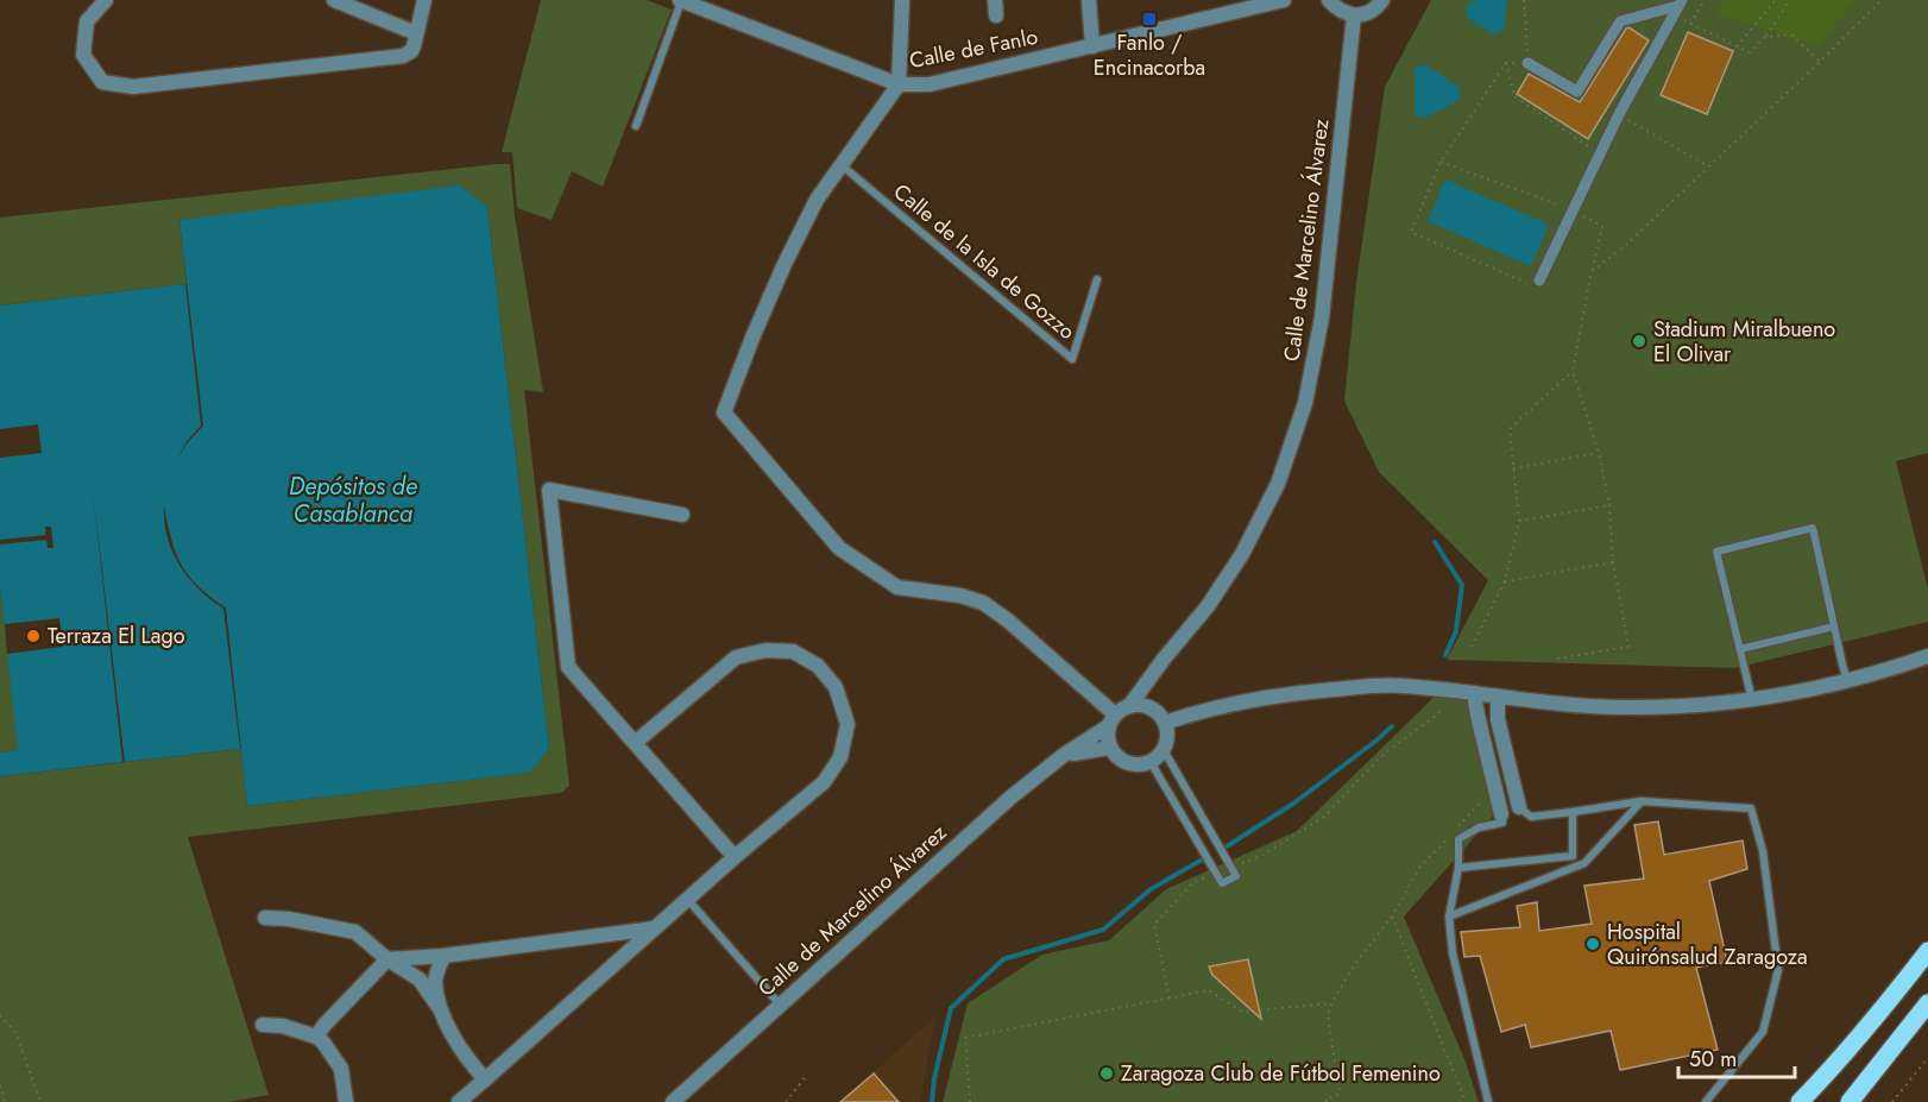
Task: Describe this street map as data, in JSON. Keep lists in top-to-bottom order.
{
  "streets": {
    "street": ["Calle de Fanlo", "Calle de Marcelino Álvarez"],
    "lane": ["Calle de la Isla de Gozzo"]
  },
  "water": ["Depósitos de Casablanca"],
  "places": {
    "transit": ["Fanlo / Encinacorba"],
    "other": [
      "Stadium Miralbueno El Olivar",
      "Terraza El Lago",
      "Hospital Quirónsalud Zaragoza",
      "Zaragoza Club de Fútbol Femenino"
    ]
  },
  "scale_bar": "50 m"
}
